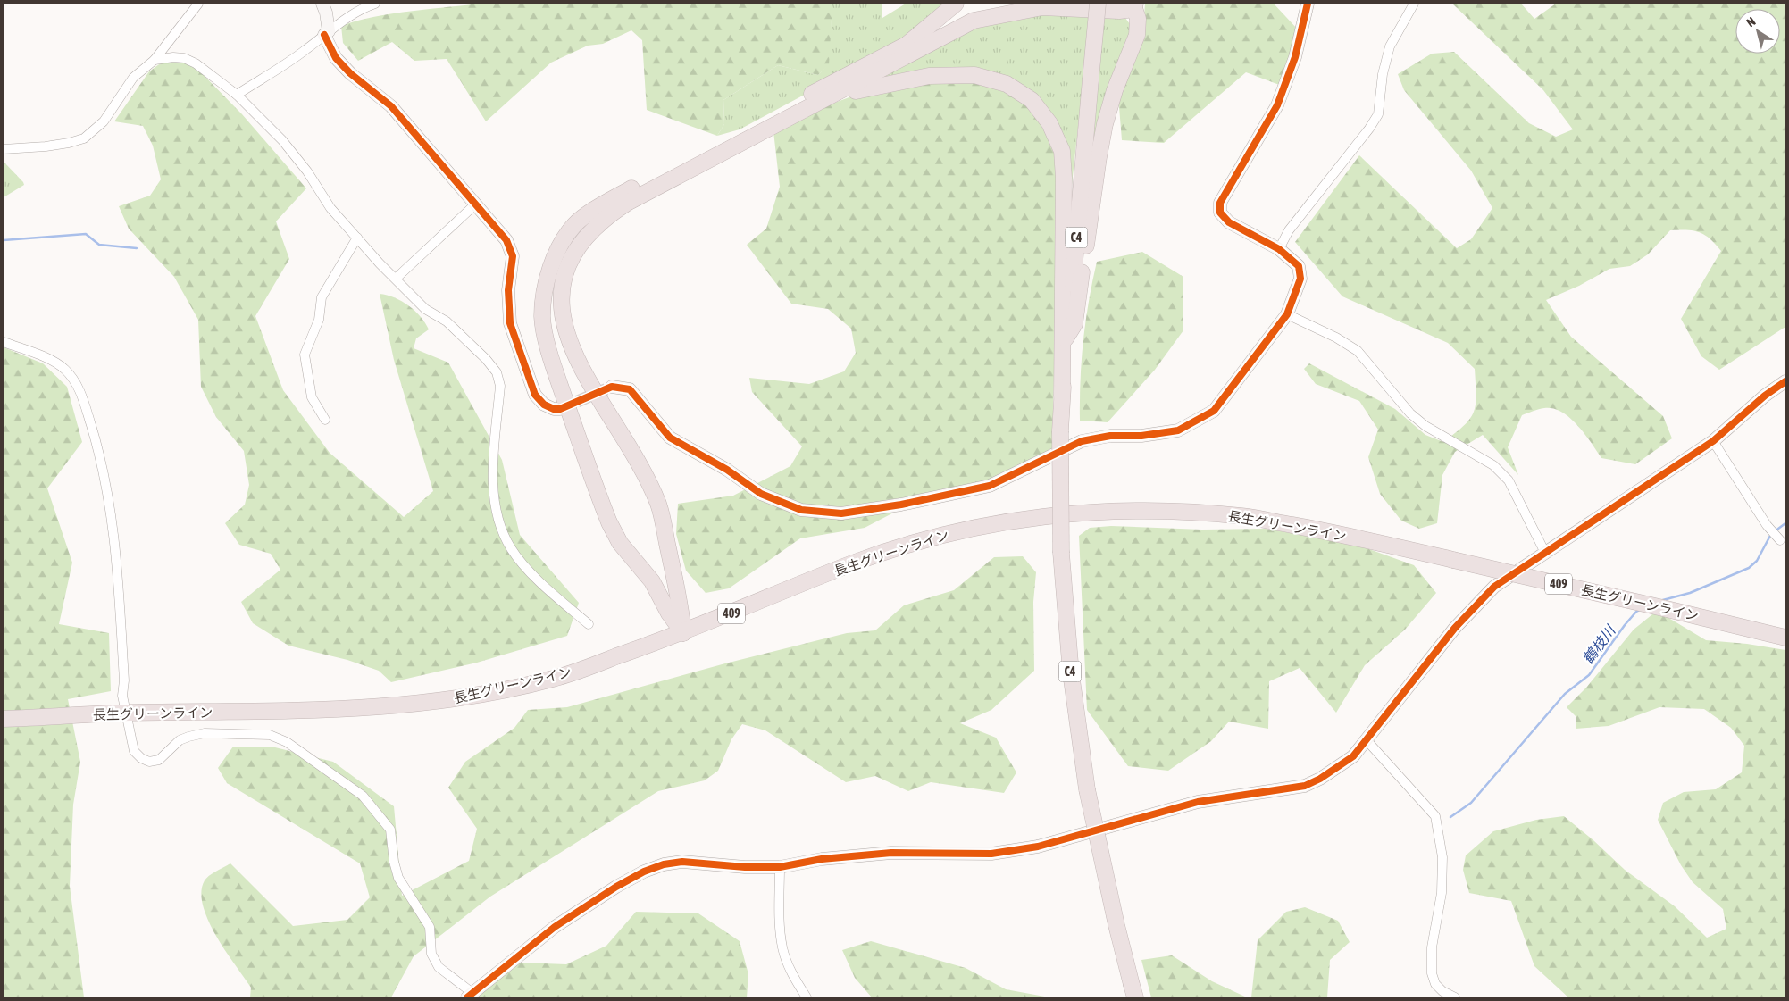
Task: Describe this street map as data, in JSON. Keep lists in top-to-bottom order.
{
  "streets": {
    "highway": ["C4", "長生グリーンライン", "409"]
  },
  "water": ["鶴枝川"],
  "north": "top left"
}
